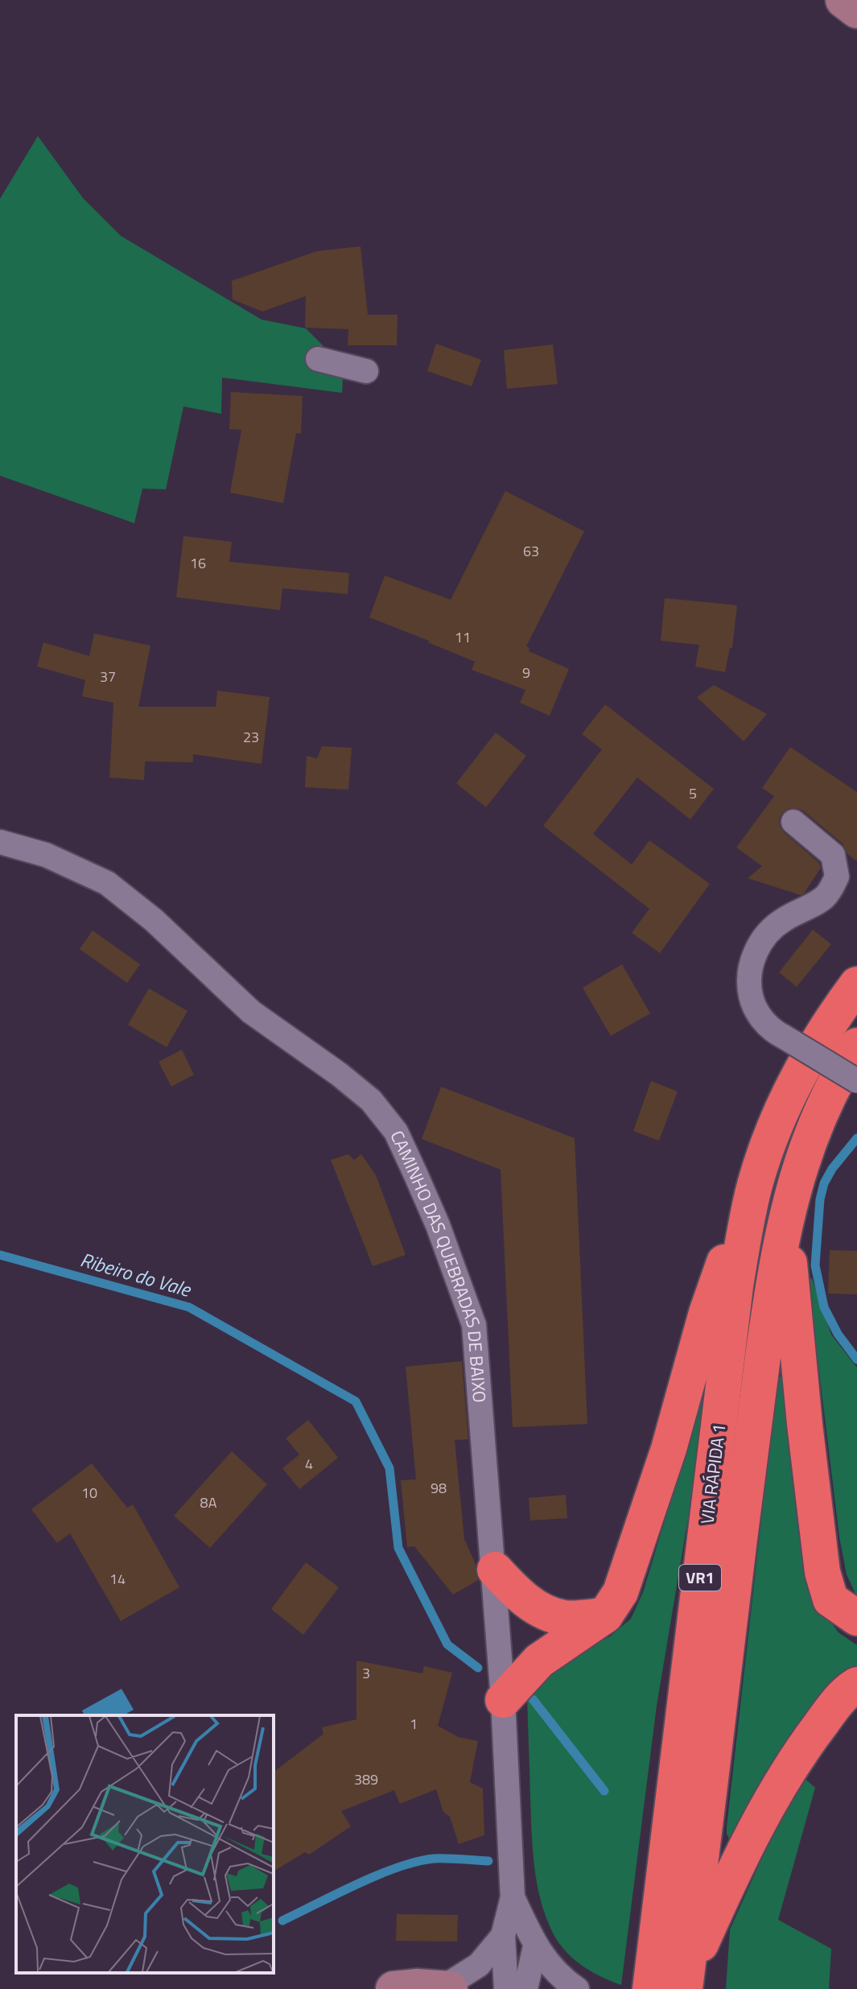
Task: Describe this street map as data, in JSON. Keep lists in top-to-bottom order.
{
  "streets": {
    "highway": ["VIA RÁPIDA 1", "VR1"],
    "street": ["CAMINHO DAS QUEBRADAS DE BAIXO"]
  },
  "water": ["Ribeiro do Vale"],
  "house_numbers": [
    "63",
    "16",
    "11",
    "9",
    "37",
    "23",
    "5",
    "4",
    "98",
    "10",
    "8A",
    "14",
    "3",
    "1",
    "389"
  ]
}
